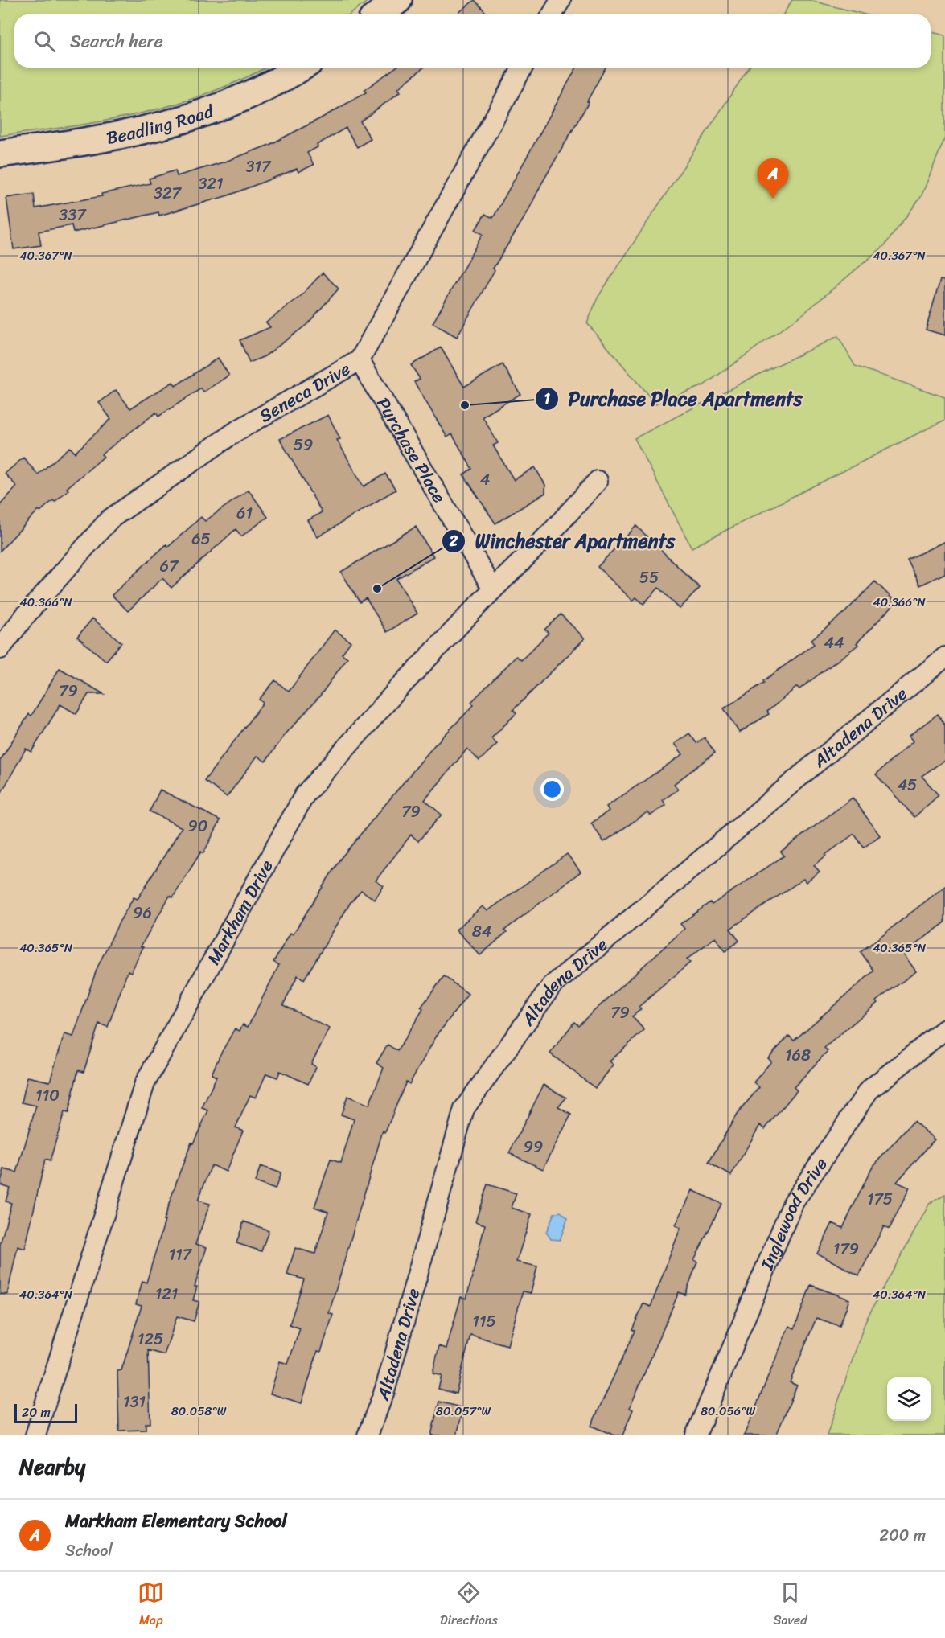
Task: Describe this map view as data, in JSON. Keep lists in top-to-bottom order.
{
  "streets": {
    "street": [
      "Beadling Road",
      "Seneca Drive",
      "Purchase Place",
      "Altadena Drive",
      "Markham Drive",
      "Inglewood Drive"
    ]
  },
  "crossings": [
    ["Seneca Drive", "Purchase Place"],
    ["Purchase Place", "Markham Drive"]
  ],
  "places": ["Purchase Place Apartments", "Winchester Apartments"],
  "house_numbers": [
    "317",
    "321",
    "327",
    "337",
    "59",
    "4",
    "61",
    "65",
    "67",
    "55",
    "44",
    "79",
    "45",
    "79",
    "90",
    "96",
    "84",
    "79",
    "168",
    "110",
    "99",
    "175",
    "179",
    "117",
    "121",
    "115",
    "125",
    "131"
  ],
  "scale_bar": "20 m",
  "page": {
    "search": "Search here",
    "pins": "A",
    "scale": "20 m",
    "heading": "Nearby",
    "list": [
      {
        "mark": "A",
        "name": "Markham Elementary School",
        "note": "School",
        "value": "200 m"
      }
    ],
    "nav": ["Map", "Directions", "Saved"]
  },
  "coordinates": [
    "40.367°N",
    "40.366°N",
    "40.365°N",
    "40.364°N",
    "80.058°W",
    "80.057°W",
    "80.056°W"
  ]
}
